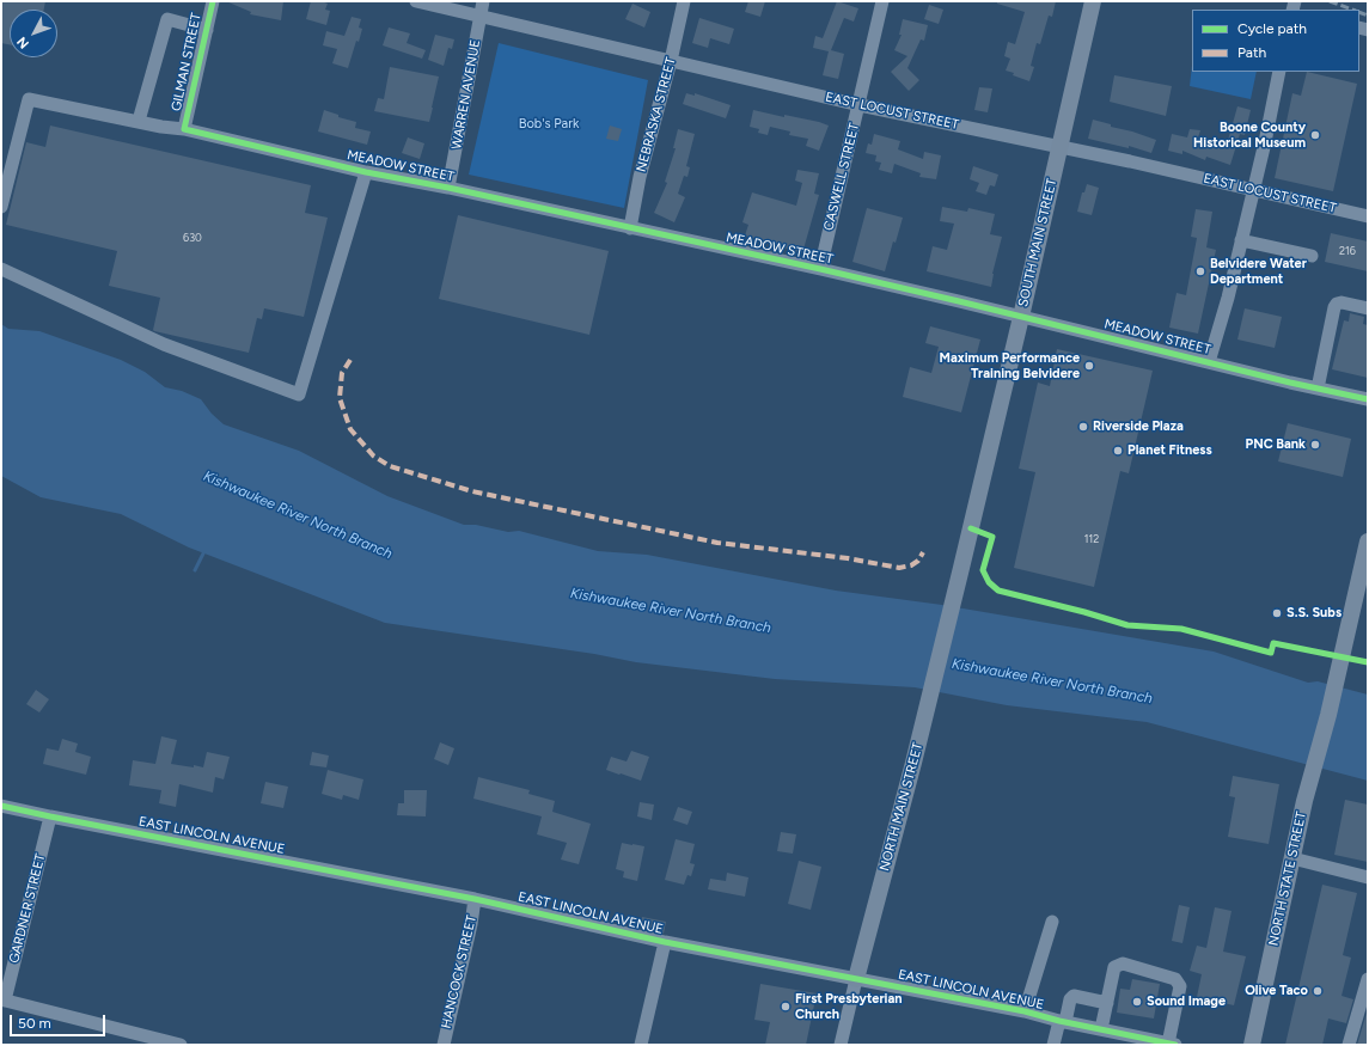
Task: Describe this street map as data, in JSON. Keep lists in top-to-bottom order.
{
  "streets": {
    "main road": ["SOUTH MAIN STREET", "NORTH MAIN STREET", "NORTH STATE STREET"],
    "street": [
      "GILMAN STREET",
      "WARREN AVENUE",
      "EAST LOCUST STREET",
      "NEBRASKA STREET",
      "MEADOW STREET",
      "CASWELL STREET",
      "EAST LINCOLN AVENUE",
      "GARDNER STREET",
      "HANCOCK STREET"
    ]
  },
  "crossings": [
    ["GILMAN STREET", "MEADOW STREET"],
    ["WARREN AVENUE", "EAST LOCUST STREET"],
    ["WARREN AVENUE", "MEADOW STREET"],
    ["EAST LOCUST STREET", "NEBRASKA STREET"],
    ["EAST LOCUST STREET", "CASWELL STREET"],
    ["EAST LOCUST STREET", "SOUTH MAIN STREET"],
    ["NEBRASKA STREET", "MEADOW STREET"],
    ["MEADOW STREET", "CASWELL STREET"],
    ["MEADOW STREET", "SOUTH MAIN STREET"],
    ["SOUTH MAIN STREET", "NORTH MAIN STREET"],
    ["NORTH MAIN STREET", "EAST LINCOLN AVENUE"],
    ["EAST LINCOLN AVENUE", "GARDNER STREET"],
    ["EAST LINCOLN AVENUE", "HANCOCK STREET"]
  ],
  "water": ["Kishwaukee River North Branch"],
  "parks": ["Bob's Park"],
  "places": [
    "Boone County Historical Museum",
    "Belvidere Water Department",
    "Maximum Performance Training Belvidere",
    "Riverside Plaza",
    "PNC Bank",
    "Planet Fitness",
    "S.S. Subs",
    "Olive Taco",
    "Sound Image",
    "First Presbyterian Church"
  ],
  "house_numbers": ["630", "216", "112"],
  "legend": ["Cycle path", "Path"],
  "scale_bar": "50 m",
  "north": "bottom left"
}
